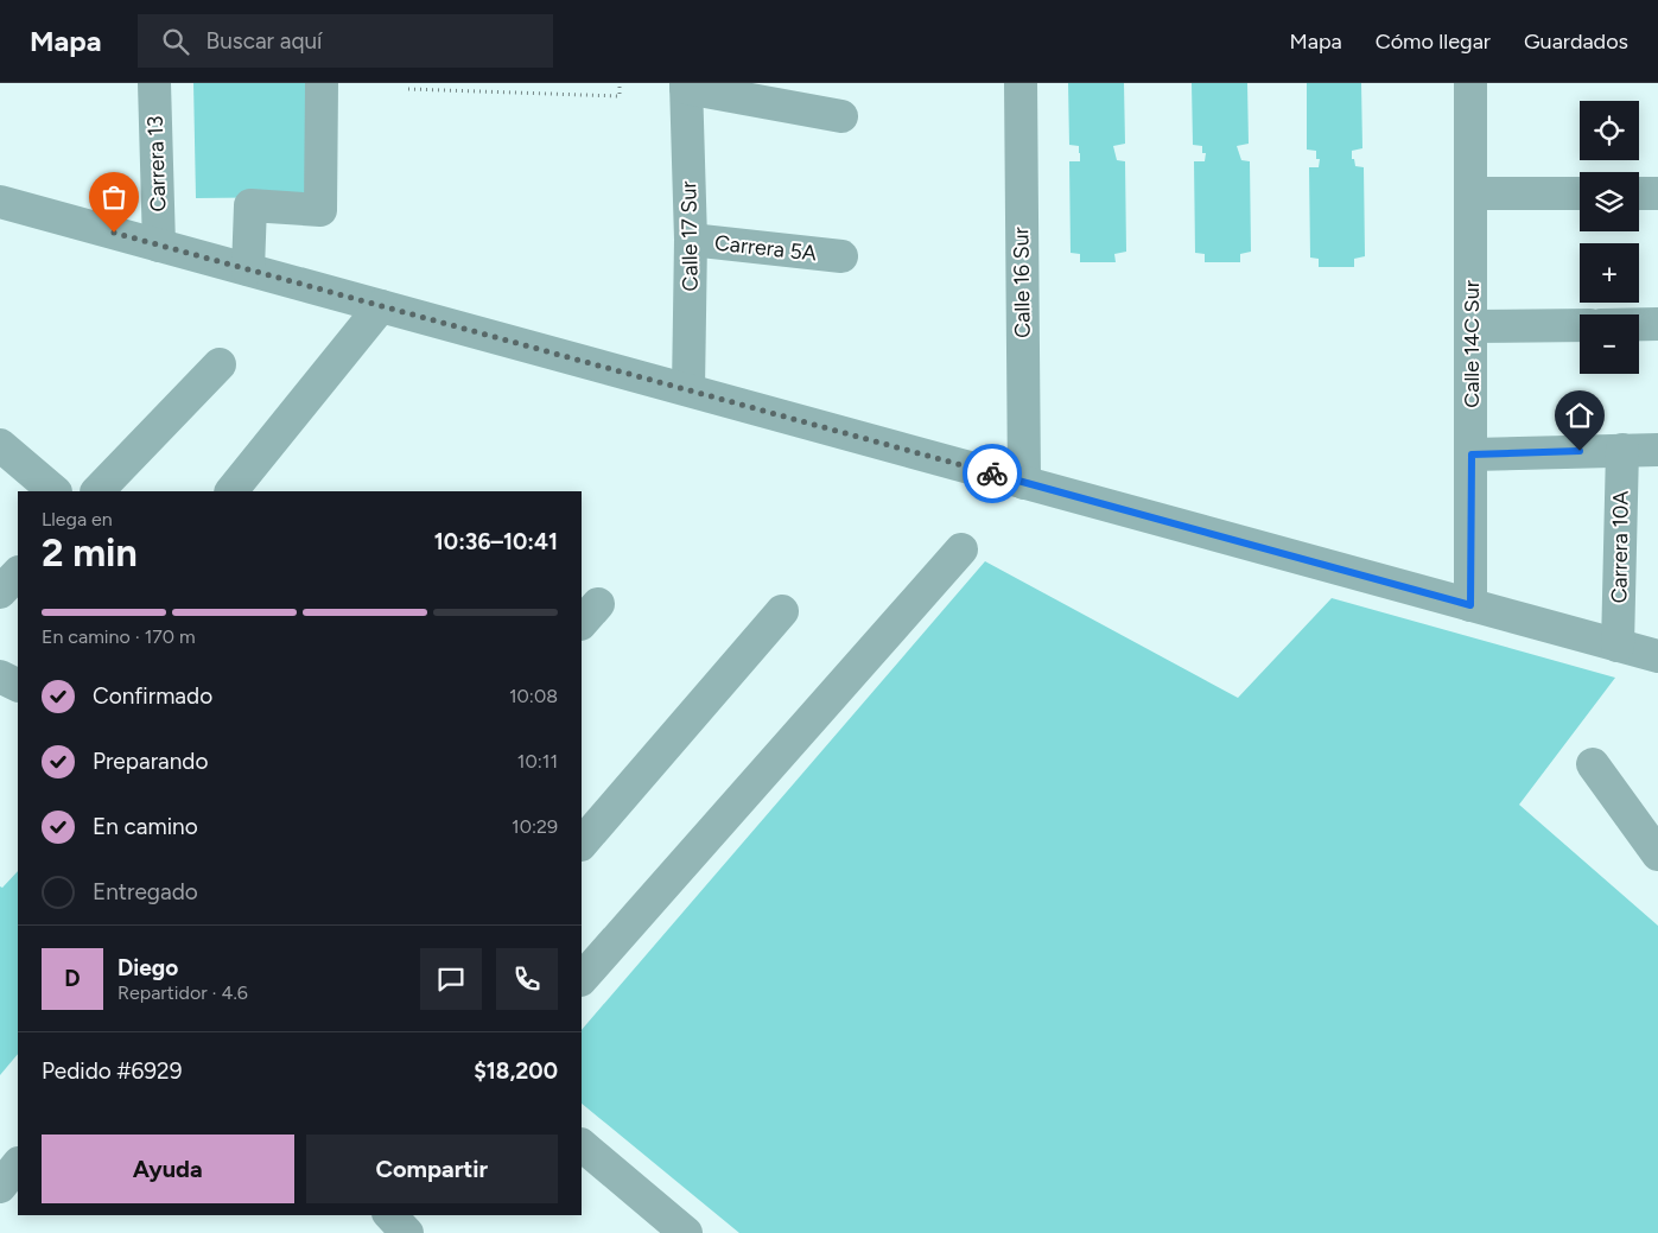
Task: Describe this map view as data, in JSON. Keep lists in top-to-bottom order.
{
  "streets": {
    "street": [
      "Carrera 13",
      "Calle 17 Sur",
      "Carrera 5A",
      "Calle 16 Sur",
      "Calle 14C Sur",
      "Carrera 10A"
    ]
  },
  "crossings": [
    ["Calle 17 Sur", "Carrera 5A"]
  ],
  "page": {
    "header": "Mapa",
    "search": "Buscar aquí",
    "nav": ["Mapa", "Cómo llegar", "Guardados"],
    "map_buttons": ["+", "−"],
    "heading": ["2 min", "Llega en", "10:36–10:41"],
    "panel": [
      "Diego",
      "Repartidor · 4.6",
      "Pedido #6929",
      "$18,200"
    ],
    "bar": "En camino · 170 m",
    "list": [
      ["Confirmado", "10:08"],
      ["Preparando", "10:11"],
      ["En camino", "10:29"],
      "Entregado"
    ],
    "round": "D",
    "buttons": ["Ayuda", "Compartir"]
  }
}
